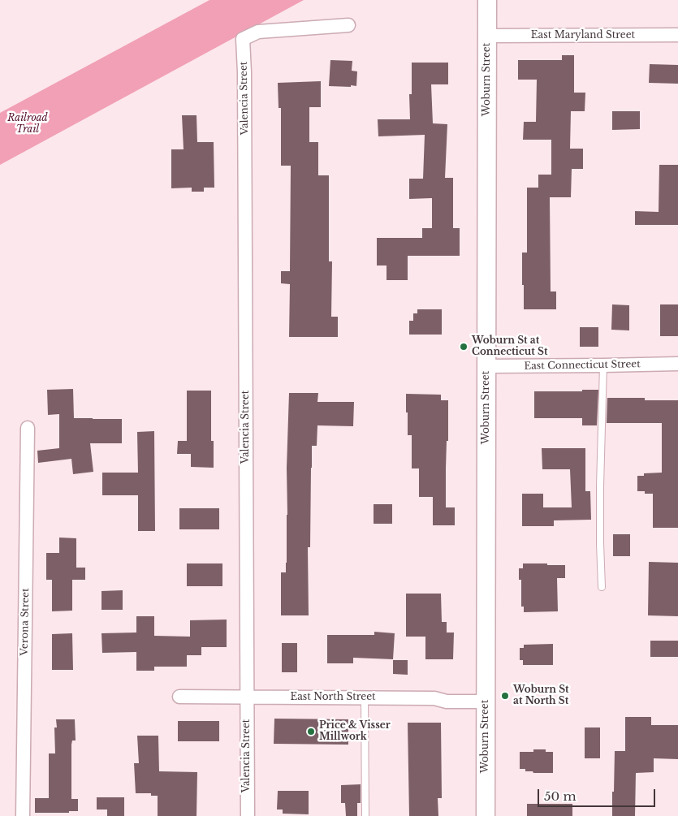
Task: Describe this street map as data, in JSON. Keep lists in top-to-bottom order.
{
  "streets": {
    "main road": ["Woburn Street"],
    "street": [
      "East Maryland Street",
      "Valencia Street",
      "East Connecticut Street",
      "Verona Street",
      "East North Street"
    ]
  },
  "crossings": [
    ["East Maryland Street", "Woburn Street"],
    ["Woburn Street", "East Connecticut Street"],
    ["Woburn Street", "East North Street"],
    ["Valencia Street", "East North Street"]
  ],
  "parks": ["Railroad Trail"],
  "places": ["Woburn St at Connecticut St", "Woburn St at North St", "Price & Visser Millwork"],
  "scale_bar": "50 m"
}
